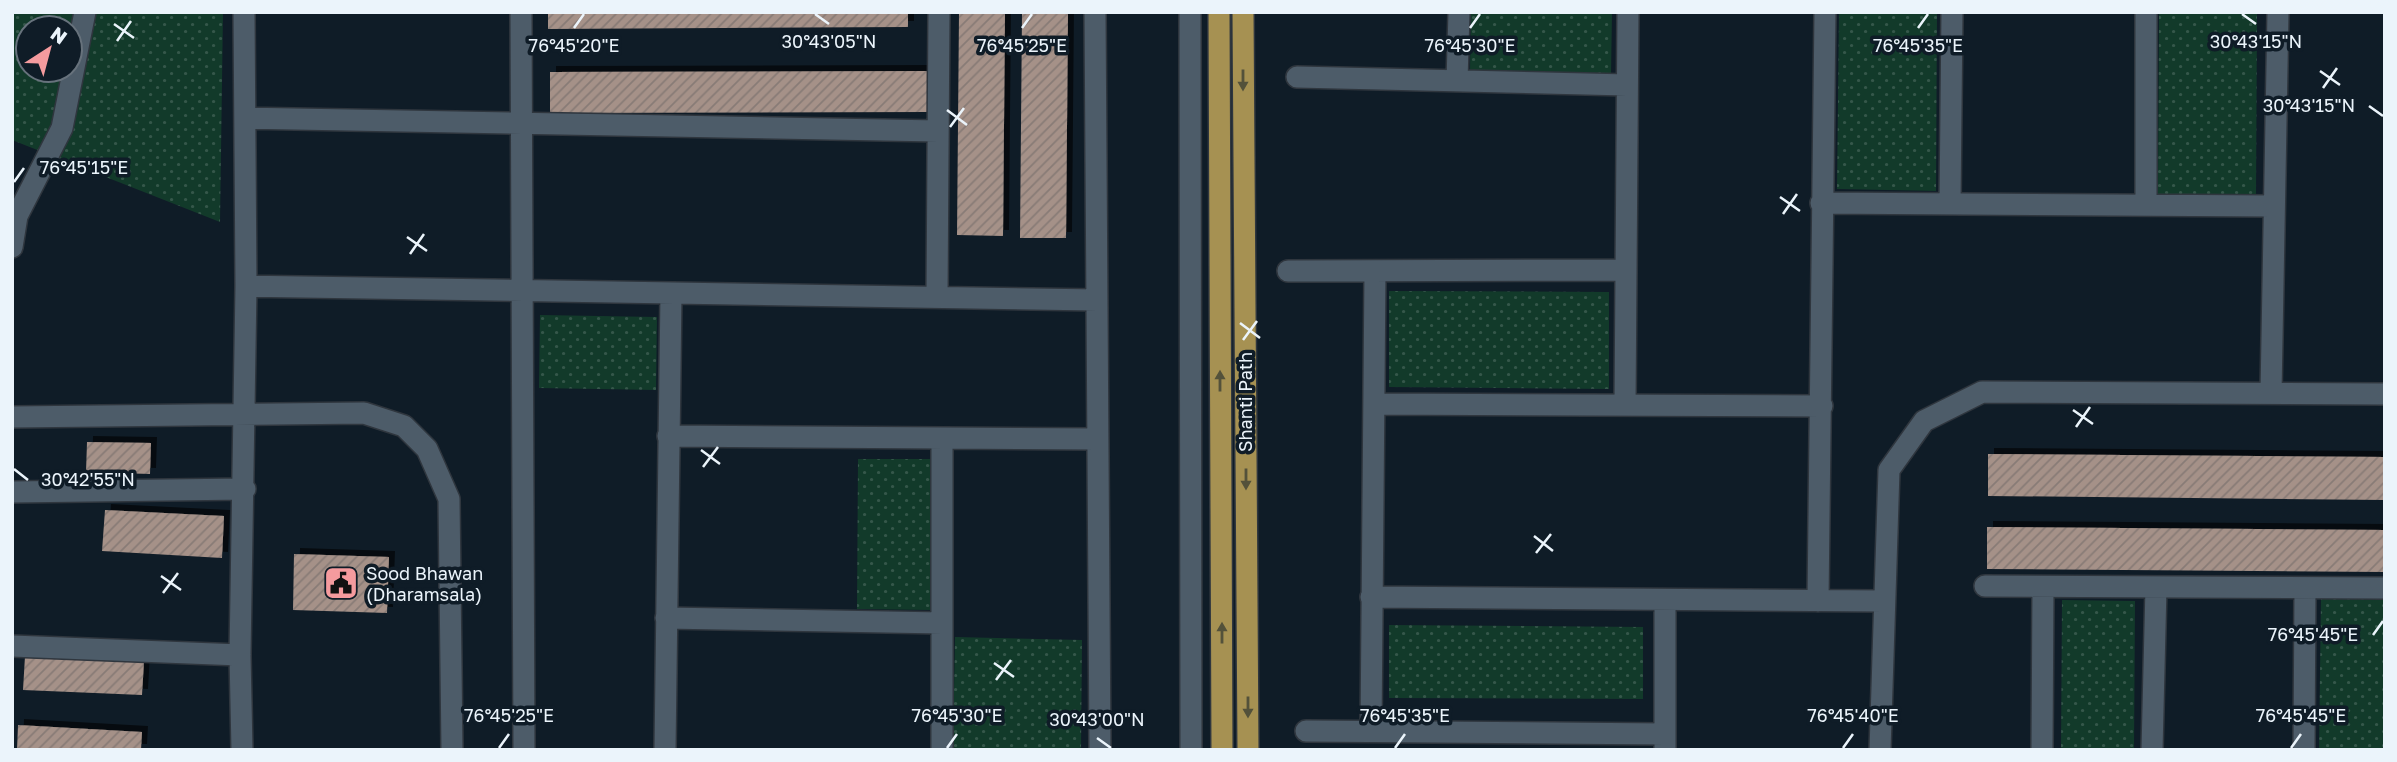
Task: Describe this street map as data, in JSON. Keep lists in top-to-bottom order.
{
  "streets": {
    "main road": ["Shanti Path"]
  },
  "places": {
    "public building": ["Sood Bhawan (Dharamsala)"]
  },
  "north": "top right",
  "coordinates": [
    "30°43'05\"N",
    "30°43'15\"N",
    "76°45'20\"E",
    "76°45'25\"E",
    "76°45'30\"E",
    "76°45'35\"E",
    "76°45'15\"E",
    "30°42'55\"N",
    "76°45'45\"E",
    "76°45'40\"E",
    "30°43'00\"N"
  ]
}
